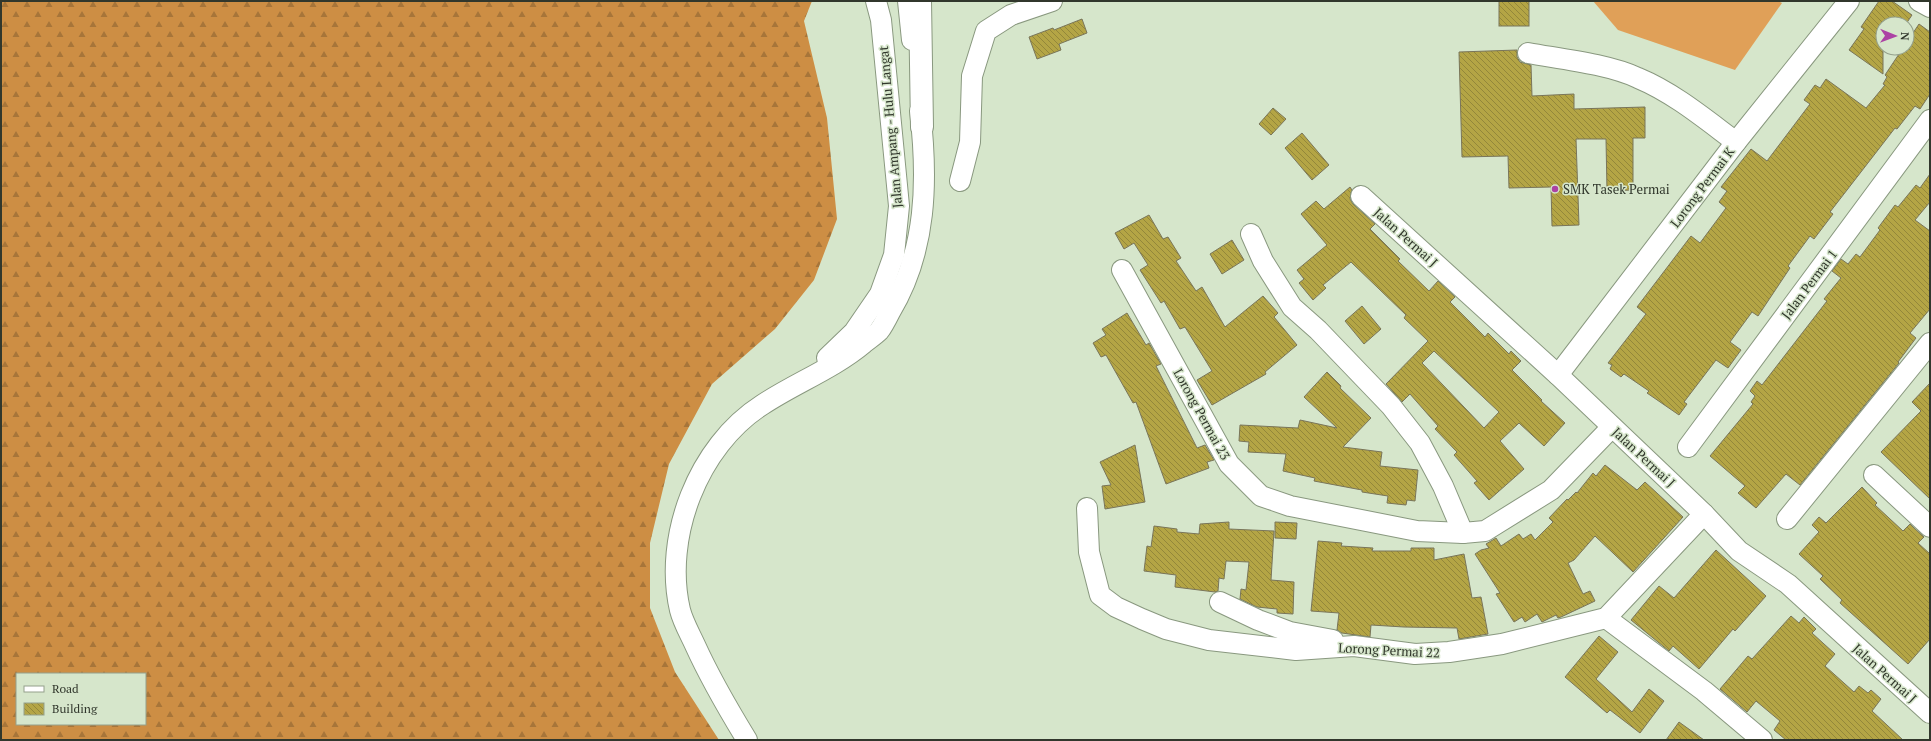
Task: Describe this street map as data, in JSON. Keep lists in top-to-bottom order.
{
  "streets": {
    "street": [
      "Jalan Ampang - Hulu Langat",
      "Lorong Permai K",
      "Jalan Permai J",
      "Jalan Permai 1",
      "Lorong Permai 23",
      "Lorong Permai 22"
    ]
  },
  "crossings": [
    ["Lorong Permai K", "Jalan Permai J"],
    ["Jalan Permai J", "Lorong Permai 23"]
  ],
  "places": ["SMK Tasek Permai"],
  "legend": ["Road", "Building"],
  "north": "right"
}
